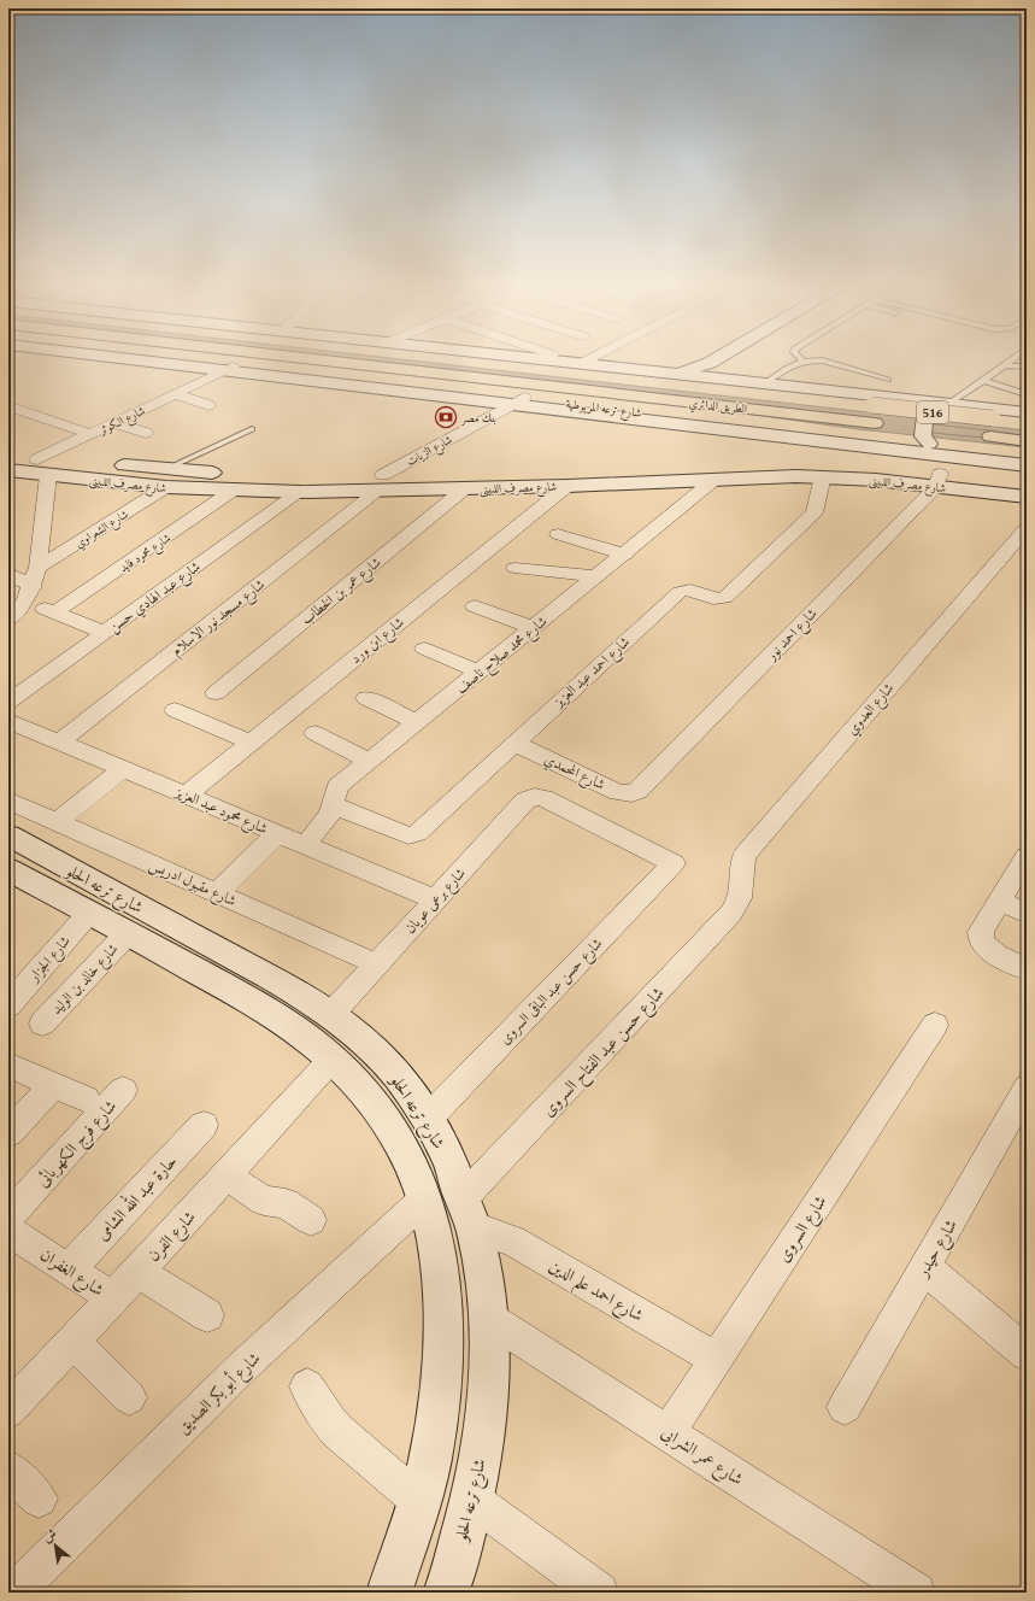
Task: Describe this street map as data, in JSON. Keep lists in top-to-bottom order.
{
  "streets": {
    "highway": ["الطريق الدائري", "516"],
    "main road": ["شارع ترعه المريوطية", "شارع مصرف اللبينى", "شارع ترعه الحلو"],
    "street": [
      "شارع الكوثر",
      "شارع الزيات",
      "شارع الشعراوي",
      "شارع محمود فايد",
      "شارع عمر بن الخطاب",
      "شارع عبد الهادي حسن",
      "شارع مسجد نور الاسلام",
      "شارع احمد نور",
      "شارع ابن ورد",
      "شارع محمد صلاح ناصف",
      "شارع احمد عبد العزيز",
      "شارع العدوي",
      "شارع المحمدي",
      "شارع محمود عبد العزيز",
      "شارع مقبول ادريس",
      "شارع برعى عويان",
      "شارع الجزار",
      "شارع خالد بن الوليد",
      "شارع حسن عبد الباقى السروى",
      "شارع حسن عبد الفتاح السروى",
      "شارع فرج الكهربائى",
      "حارة عبد الله الشامى",
      "شارع السروى",
      "شارع الفرن",
      "شارع حيدر",
      "شارع الغفران",
      "شارع احمد علم الدين",
      "شارع أبو بكر الصديق",
      "شارع عمر الشرابى"
    ]
  },
  "crossings": [
    ["الطريق الدائري", "شارع ترعه المريوطية"],
    ["شارع ترعه المريوطية", "516"],
    ["شارع ترعه المريوطية", "شارع الزيات"],
    ["شارع الكوثر", "شارع مصرف اللبينى"],
    ["شارع الزيات", "شارع مصرف اللبينى"],
    ["شارع الزيات", "شارع مسجد نور الاسلام"],
    ["شارع مصرف اللبينى", "شارع الشعراوي"],
    ["شارع مصرف اللبينى", "شارع محمود فايد"],
    ["شارع مصرف اللبينى", "شارع عمر بن الخطاب"],
    ["شارع مصرف اللبينى", "شارع عبد الهادي حسن"],
    ["شارع مصرف اللبينى", "شارع مسجد نور الاسلام"],
    ["شارع مصرف اللبينى", "شارع احمد نور"],
    ["شارع مصرف اللبينى", "شارع ابن ورد"],
    ["شارع مصرف اللبينى", "شارع محمد صلاح ناصف"],
    ["شارع مصرف اللبينى", "شارع احمد عبد العزيز"],
    ["شارع مسجد نور الاسلام", "شارع محمود عبد العزيز"],
    ["شارع احمد نور", "شارع المحمدي"],
    ["شارع ابن ورد", "شارع محمود عبد العزيز"],
    ["شارع محمد صلاح ناصف", "شارع احمد عبد العزيز"],
    ["شارع محمد صلاح ناصف", "شارع محمود عبد العزيز"],
    ["شارع احمد عبد العزيز", "شارع المحمدي"],
    ["شارع العدوي", "شارع حسن عبد الفتاح السروى"],
    ["شارع محمود عبد العزيز", "شارع برعى عويان"],
    ["شارع مقبول ادريس", "شارع برعى عويان"],
    ["شارع ترعه الحلو", "شارع برعى عويان"],
    ["شارع ترعه الحلو", "شارع الجزار"],
    ["شارع ترعه الحلو", "شارع خالد بن الوليد"],
    ["شارع ترعه الحلو", "شارع حسن عبد الباقى السروى"],
    ["شارع ترعه الحلو", "شارع حسن عبد الفتاح السروى"],
    ["شارع ترعه الحلو", "شارع الفرن"],
    ["شارع ترعه الحلو", "شارع احمد علم الدين"],
    ["شارع ترعه الحلو", "شارع أبو بكر الصديق"],
    ["شارع ترعه الحلو", "شارع عمر الشرابى"],
    ["شارع برعى عويان", "شارع حسن عبد الباقى السروى"],
    ["شارع فرج الكهربائى", "شارع الغفران"],
    ["حارة عبد الله الشامى", "شارع الغفران"],
    ["شارع السروى", "شارع احمد علم الدين"],
    ["شارع السروى", "شارع عمر الشرابى"],
    ["شارع الفرن", "شارع الغفران"]
  ],
  "places": {
    "bank": ["بنك مصر"]
  },
  "north": "top left"
}
